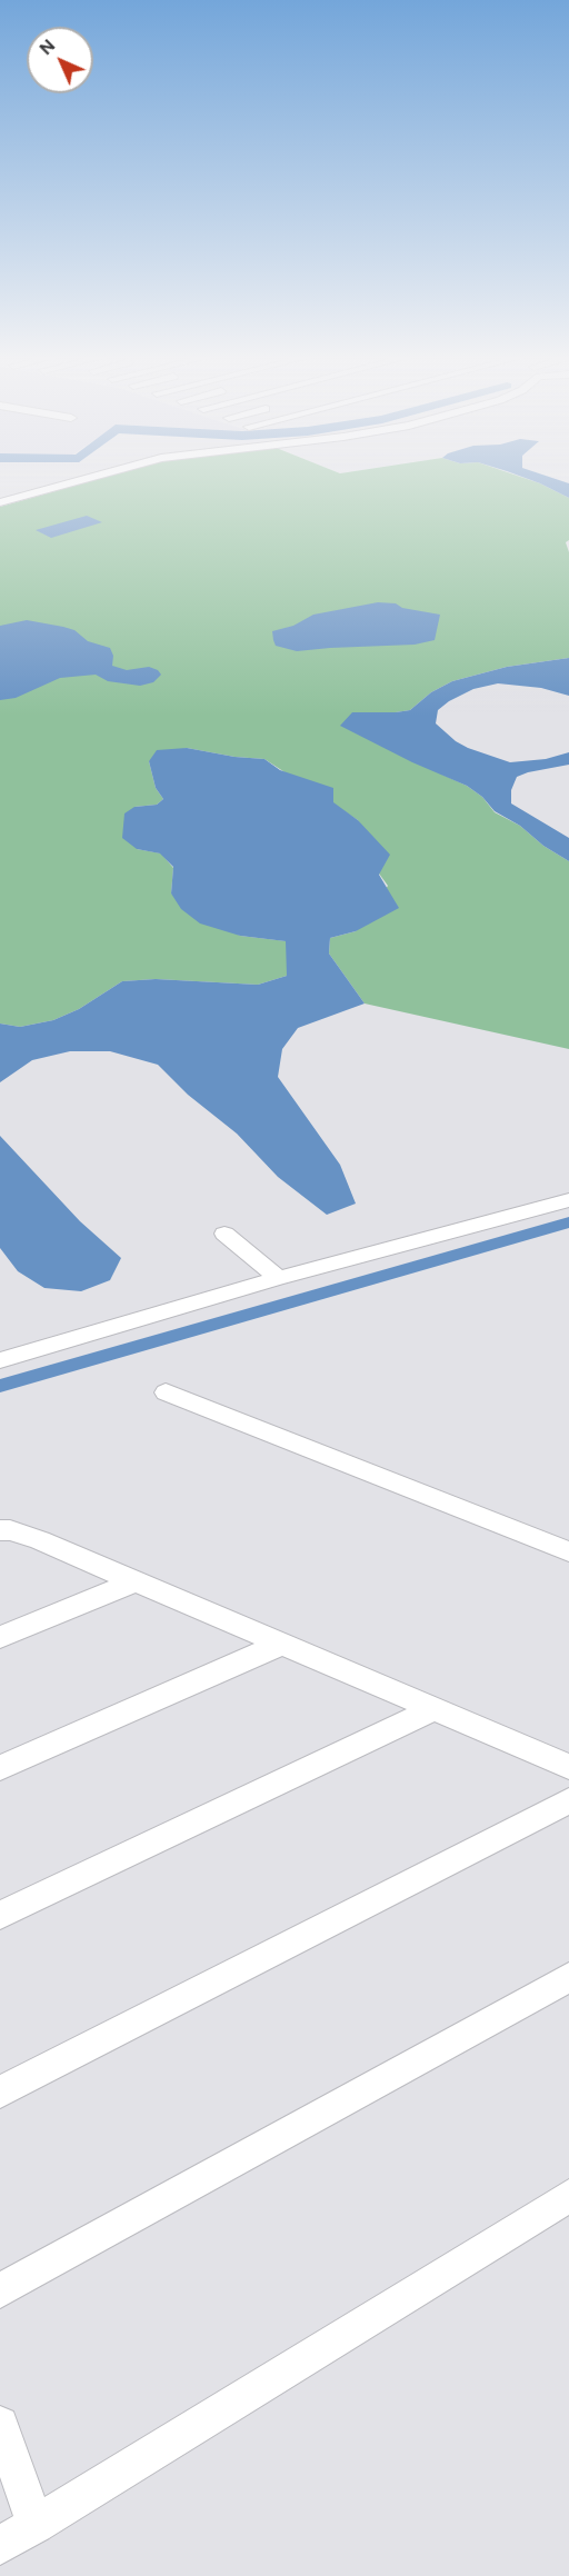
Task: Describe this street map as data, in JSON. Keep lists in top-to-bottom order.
{
  "north": "top left"
}
